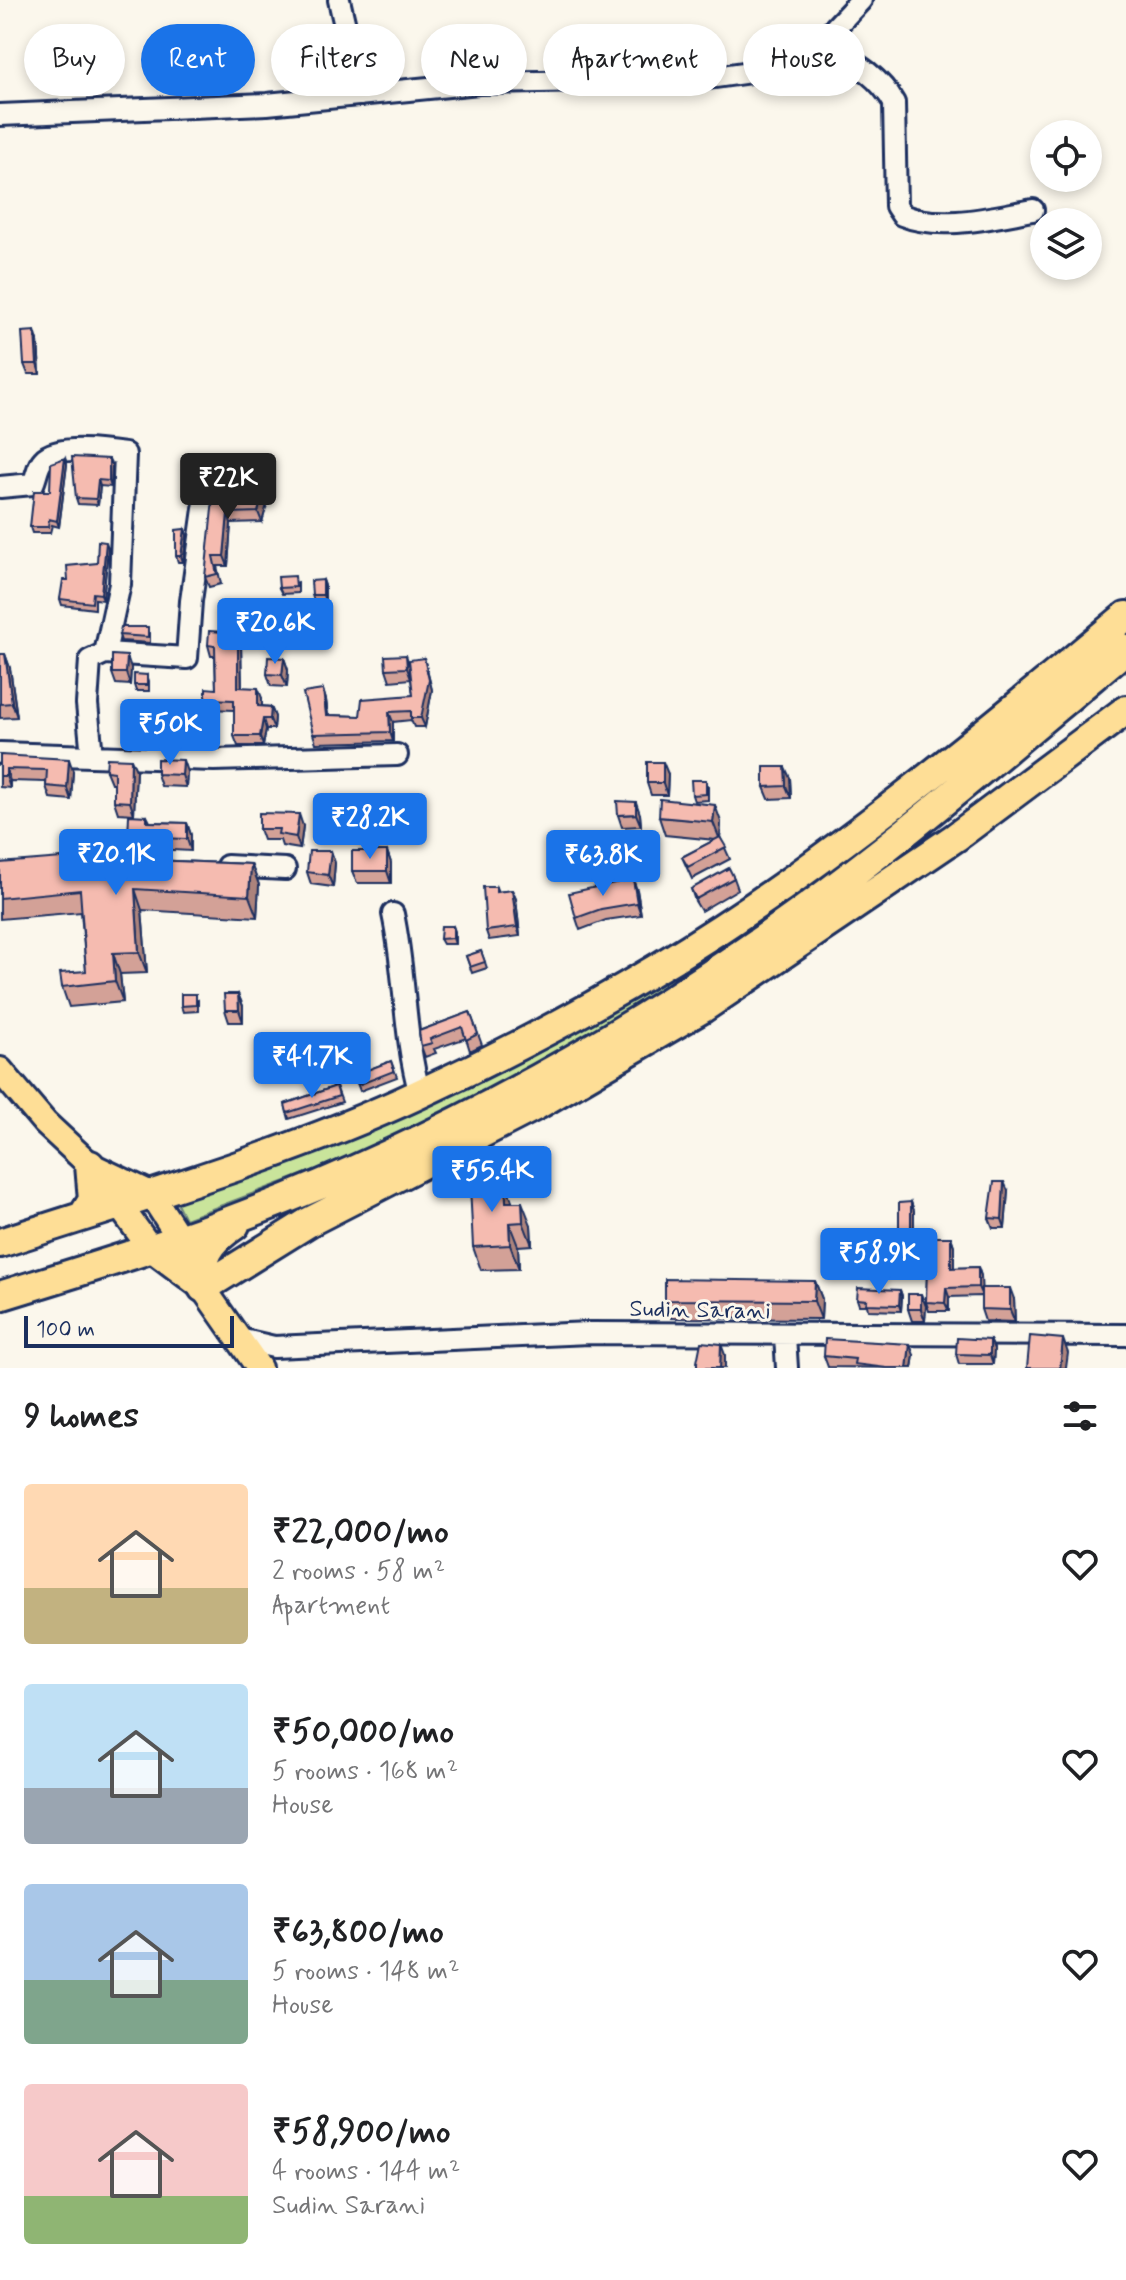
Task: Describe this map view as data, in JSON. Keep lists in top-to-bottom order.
{
  "streets": {
    "street": ["Sudin Sarani"]
  },
  "scale_bar": "100 m",
  "page": {
    "chip": [
      "Buy",
      "Rent",
      "Filters",
      "New",
      "Apartment",
      "House"
    ],
    "price": [
      "₹22K",
      "₹20.6K",
      "₹50K",
      "₹28.2K",
      "₹20.1K",
      "₹63.8K",
      "₹41.7K",
      "₹55.4K",
      "₹58.9K"
    ],
    "scale": "100 m",
    "heading": "9 homes",
    "list": [
      {
        "name": "₹22,000/mo",
        "note": "2 rooms · 58 m² · Apartment"
      },
      {
        "name": "₹50,000/mo",
        "note": "5 rooms · 168 m² · House"
      },
      {
        "name": "₹63,800/mo",
        "note": "5 rooms · 148 m² · House"
      },
      {
        "name": "₹58,900/mo",
        "note": "4 rooms · 144 m² · Sudin Sarani"
      }
    ]
  }
}
